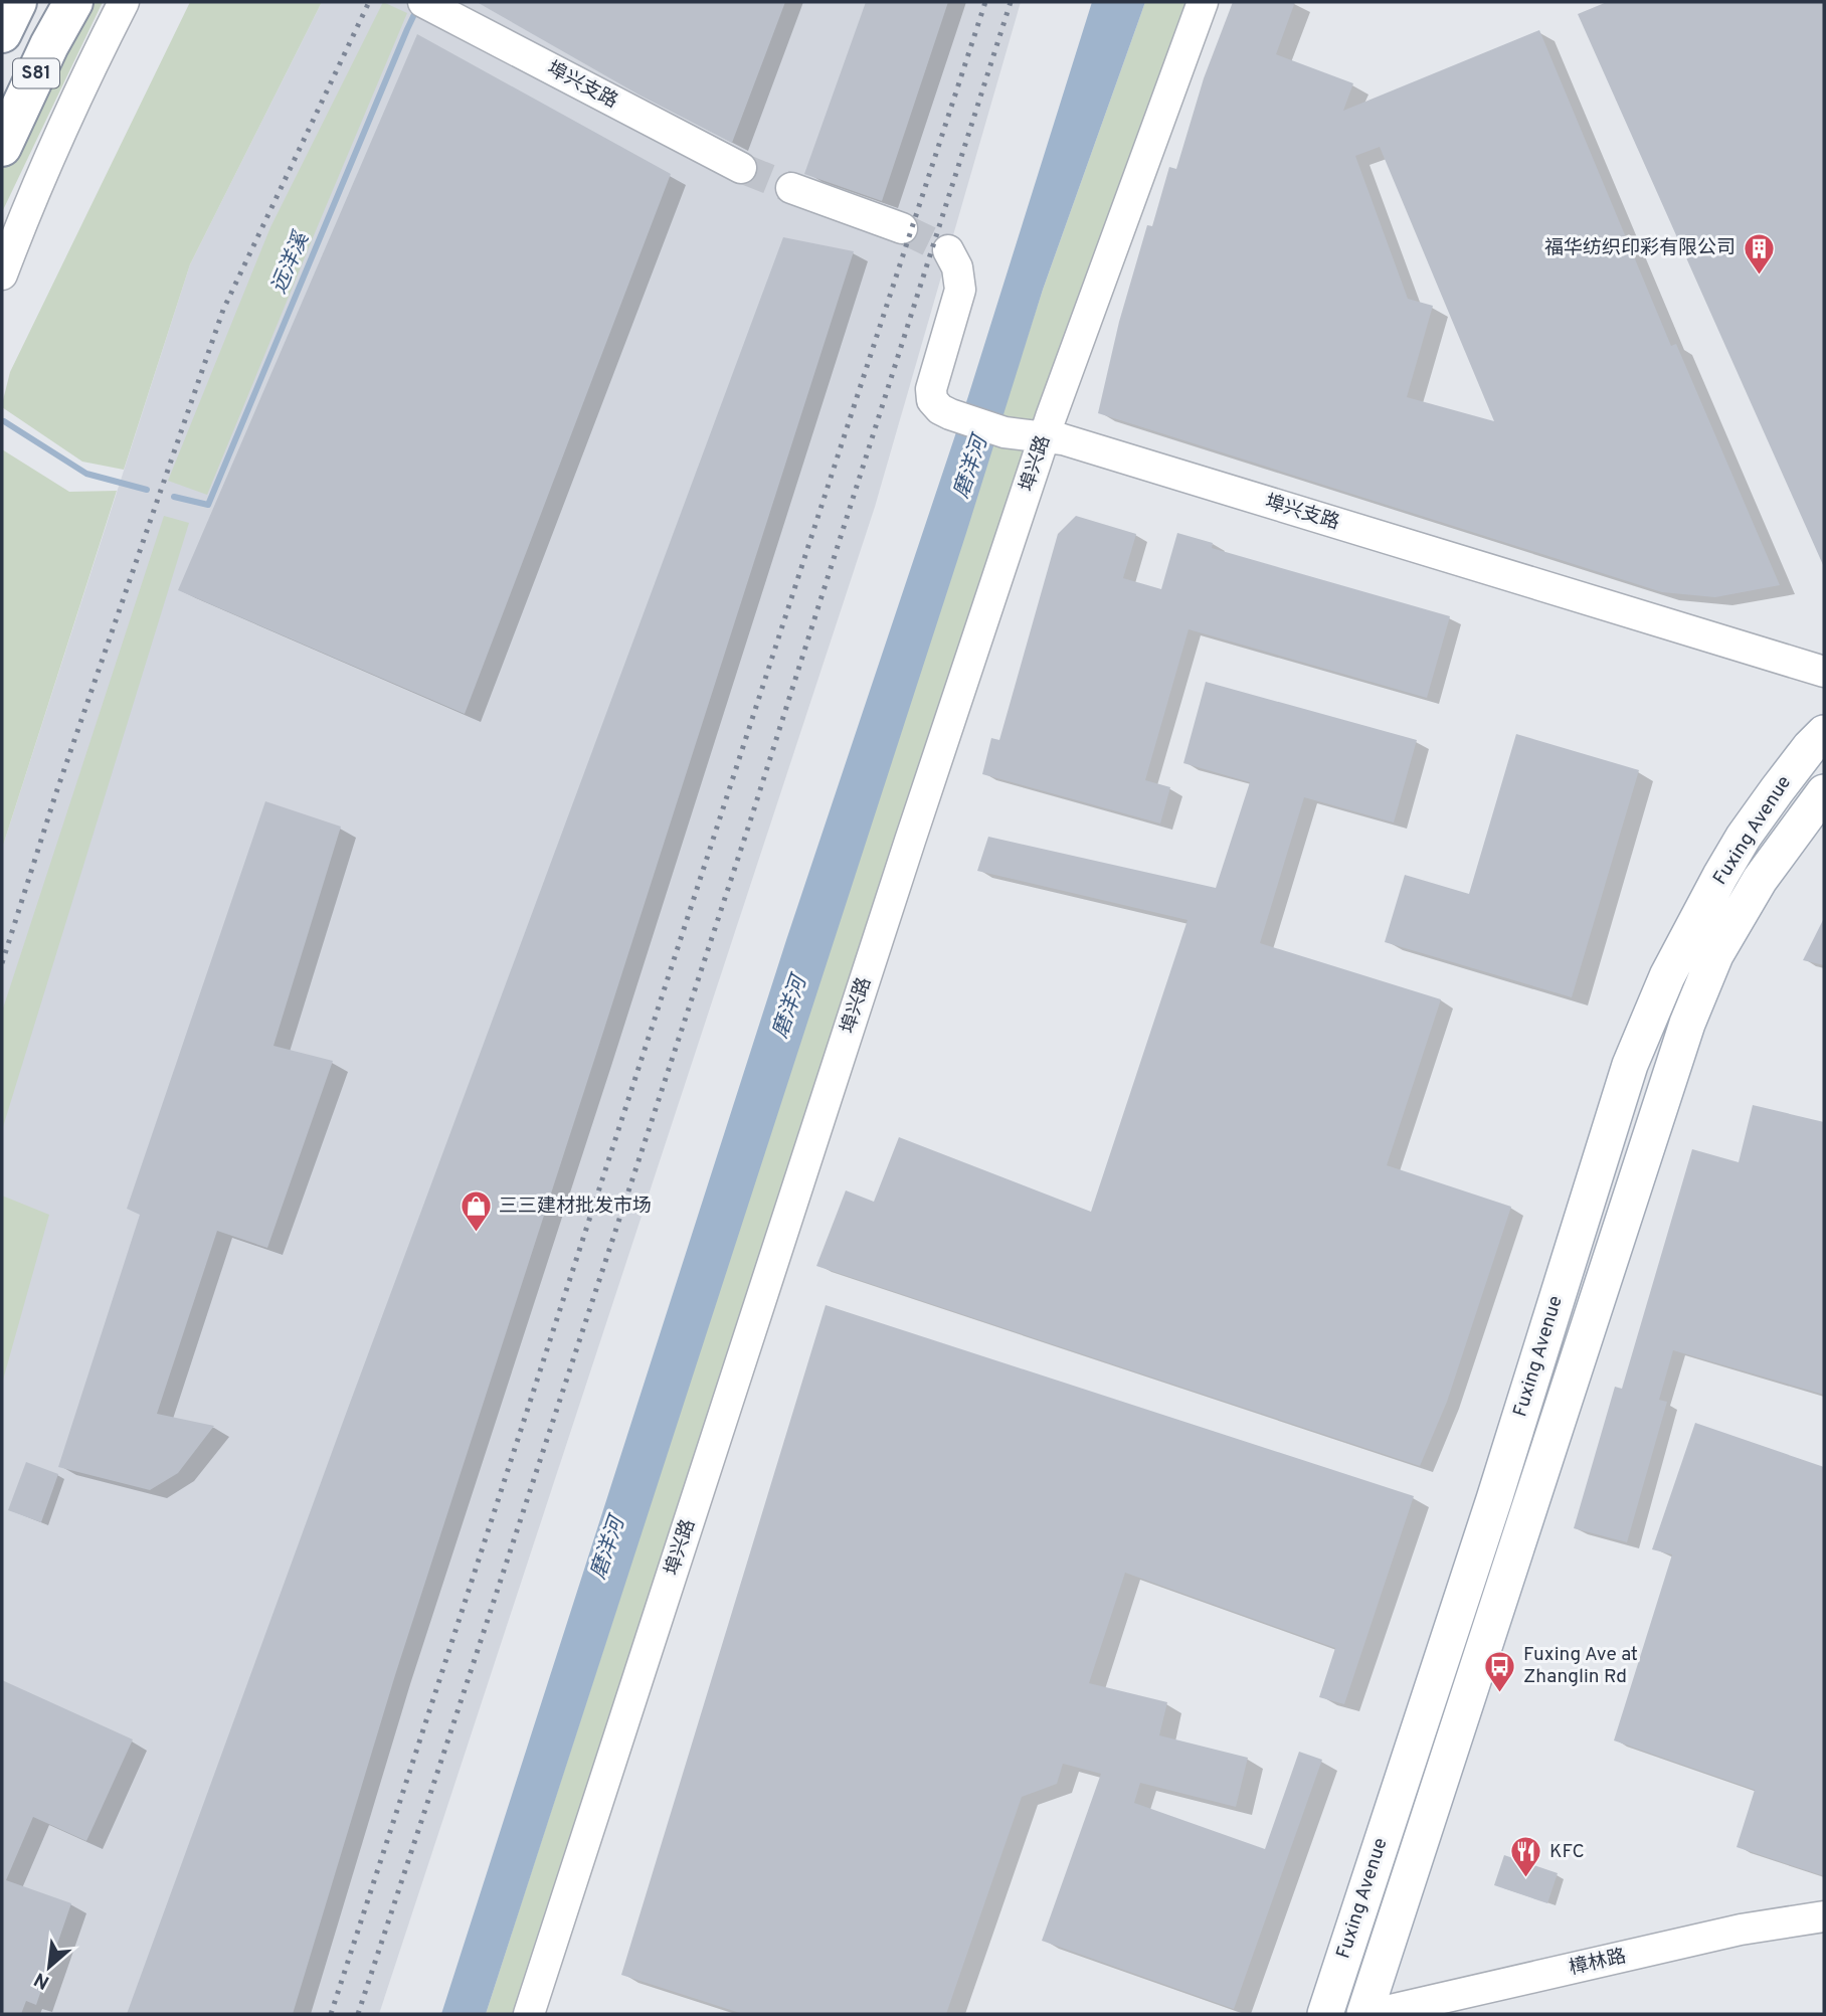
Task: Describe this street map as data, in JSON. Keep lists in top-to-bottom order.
{
  "streets": {
    "highway": ["S81"],
    "main road": ["Fuxing Avenue"],
    "street": ["埠兴支路", "埠兴路", "樟林路"]
  },
  "crossings": [
    ["埠兴支路", "埠兴路"]
  ],
  "water": ["远洋溪", "磨洋河"],
  "places": {
    "building": ["福华纺织印彩有限公司"],
    "shop": ["三三建材批发市场"],
    "bus stop": ["Fuxing Ave at Zhanglin Rd"],
    "restaurant": ["KFC"]
  },
  "north": "bottom left"
}
